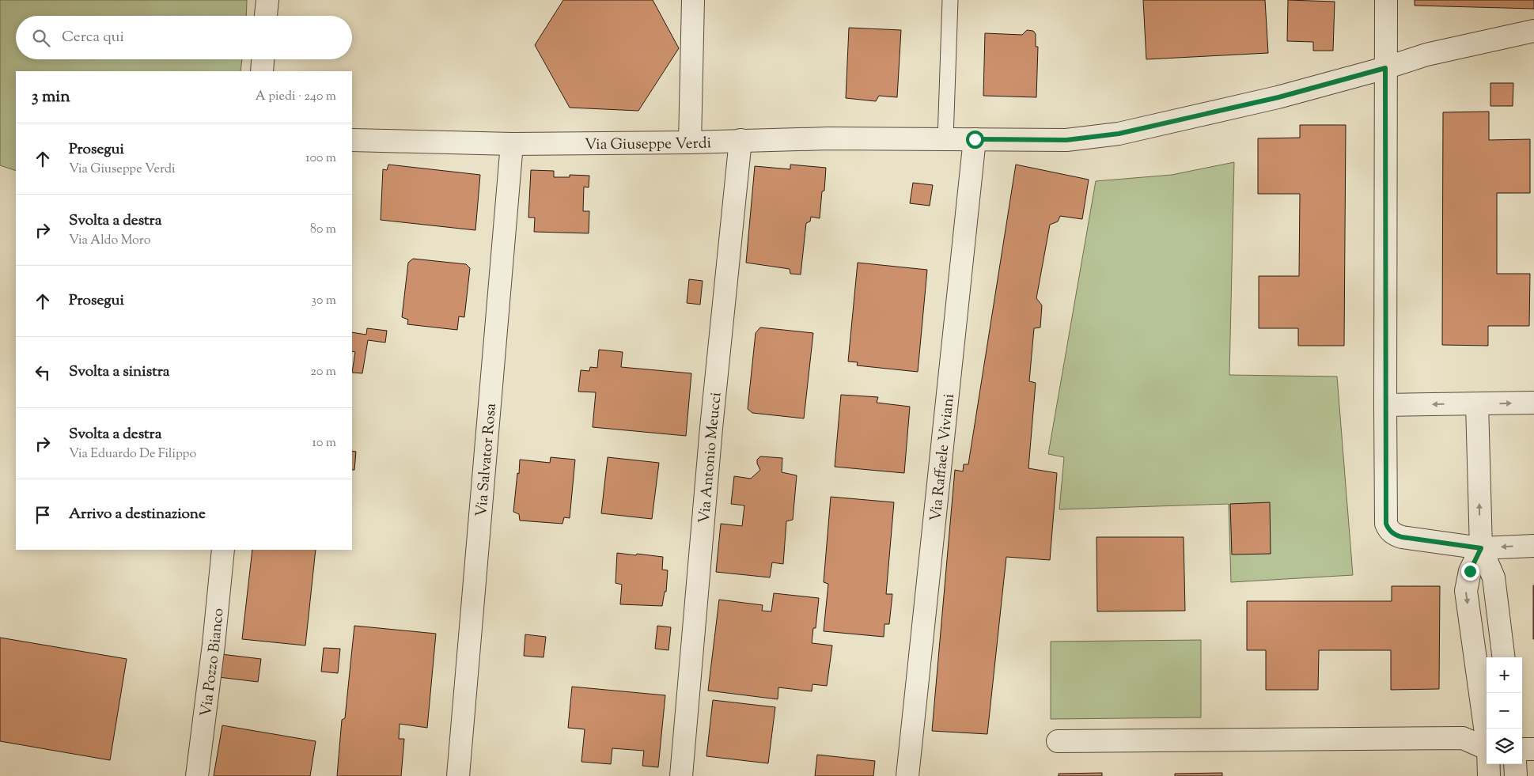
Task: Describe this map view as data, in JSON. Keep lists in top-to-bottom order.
{
  "streets": {
    "street": [
      "Via Giuseppe Verdi",
      "Via Antonio Meucci",
      "Via Raffaele Viviani",
      "Via Salvator Rosa",
      "Via Pozzo Bianco"
    ]
  },
  "crossings": [
    ["Via Giuseppe Verdi", "Via Antonio Meucci"],
    ["Via Giuseppe Verdi", "Via Raffaele Viviani"],
    ["Via Giuseppe Verdi", "Via Salvator Rosa"]
  ],
  "page": {
    "search": "Cerca qui",
    "heading": ["3 min", "A piedi · 240 m"],
    "list": [
      ["Prosegui", "Via Giuseppe Verdi", "100 m"],
      ["Svolta a destra", "Via Aldo Moro", "80 m"],
      ["Prosegui", "30 m"],
      ["Svolta a sinistra", "20 m"],
      ["Svolta a destra", "Via Eduardo De Filippo", "10 m"],
      "Arrivo a destinazione"
    ],
    "map_buttons": ["+", "−"]
  }
}
